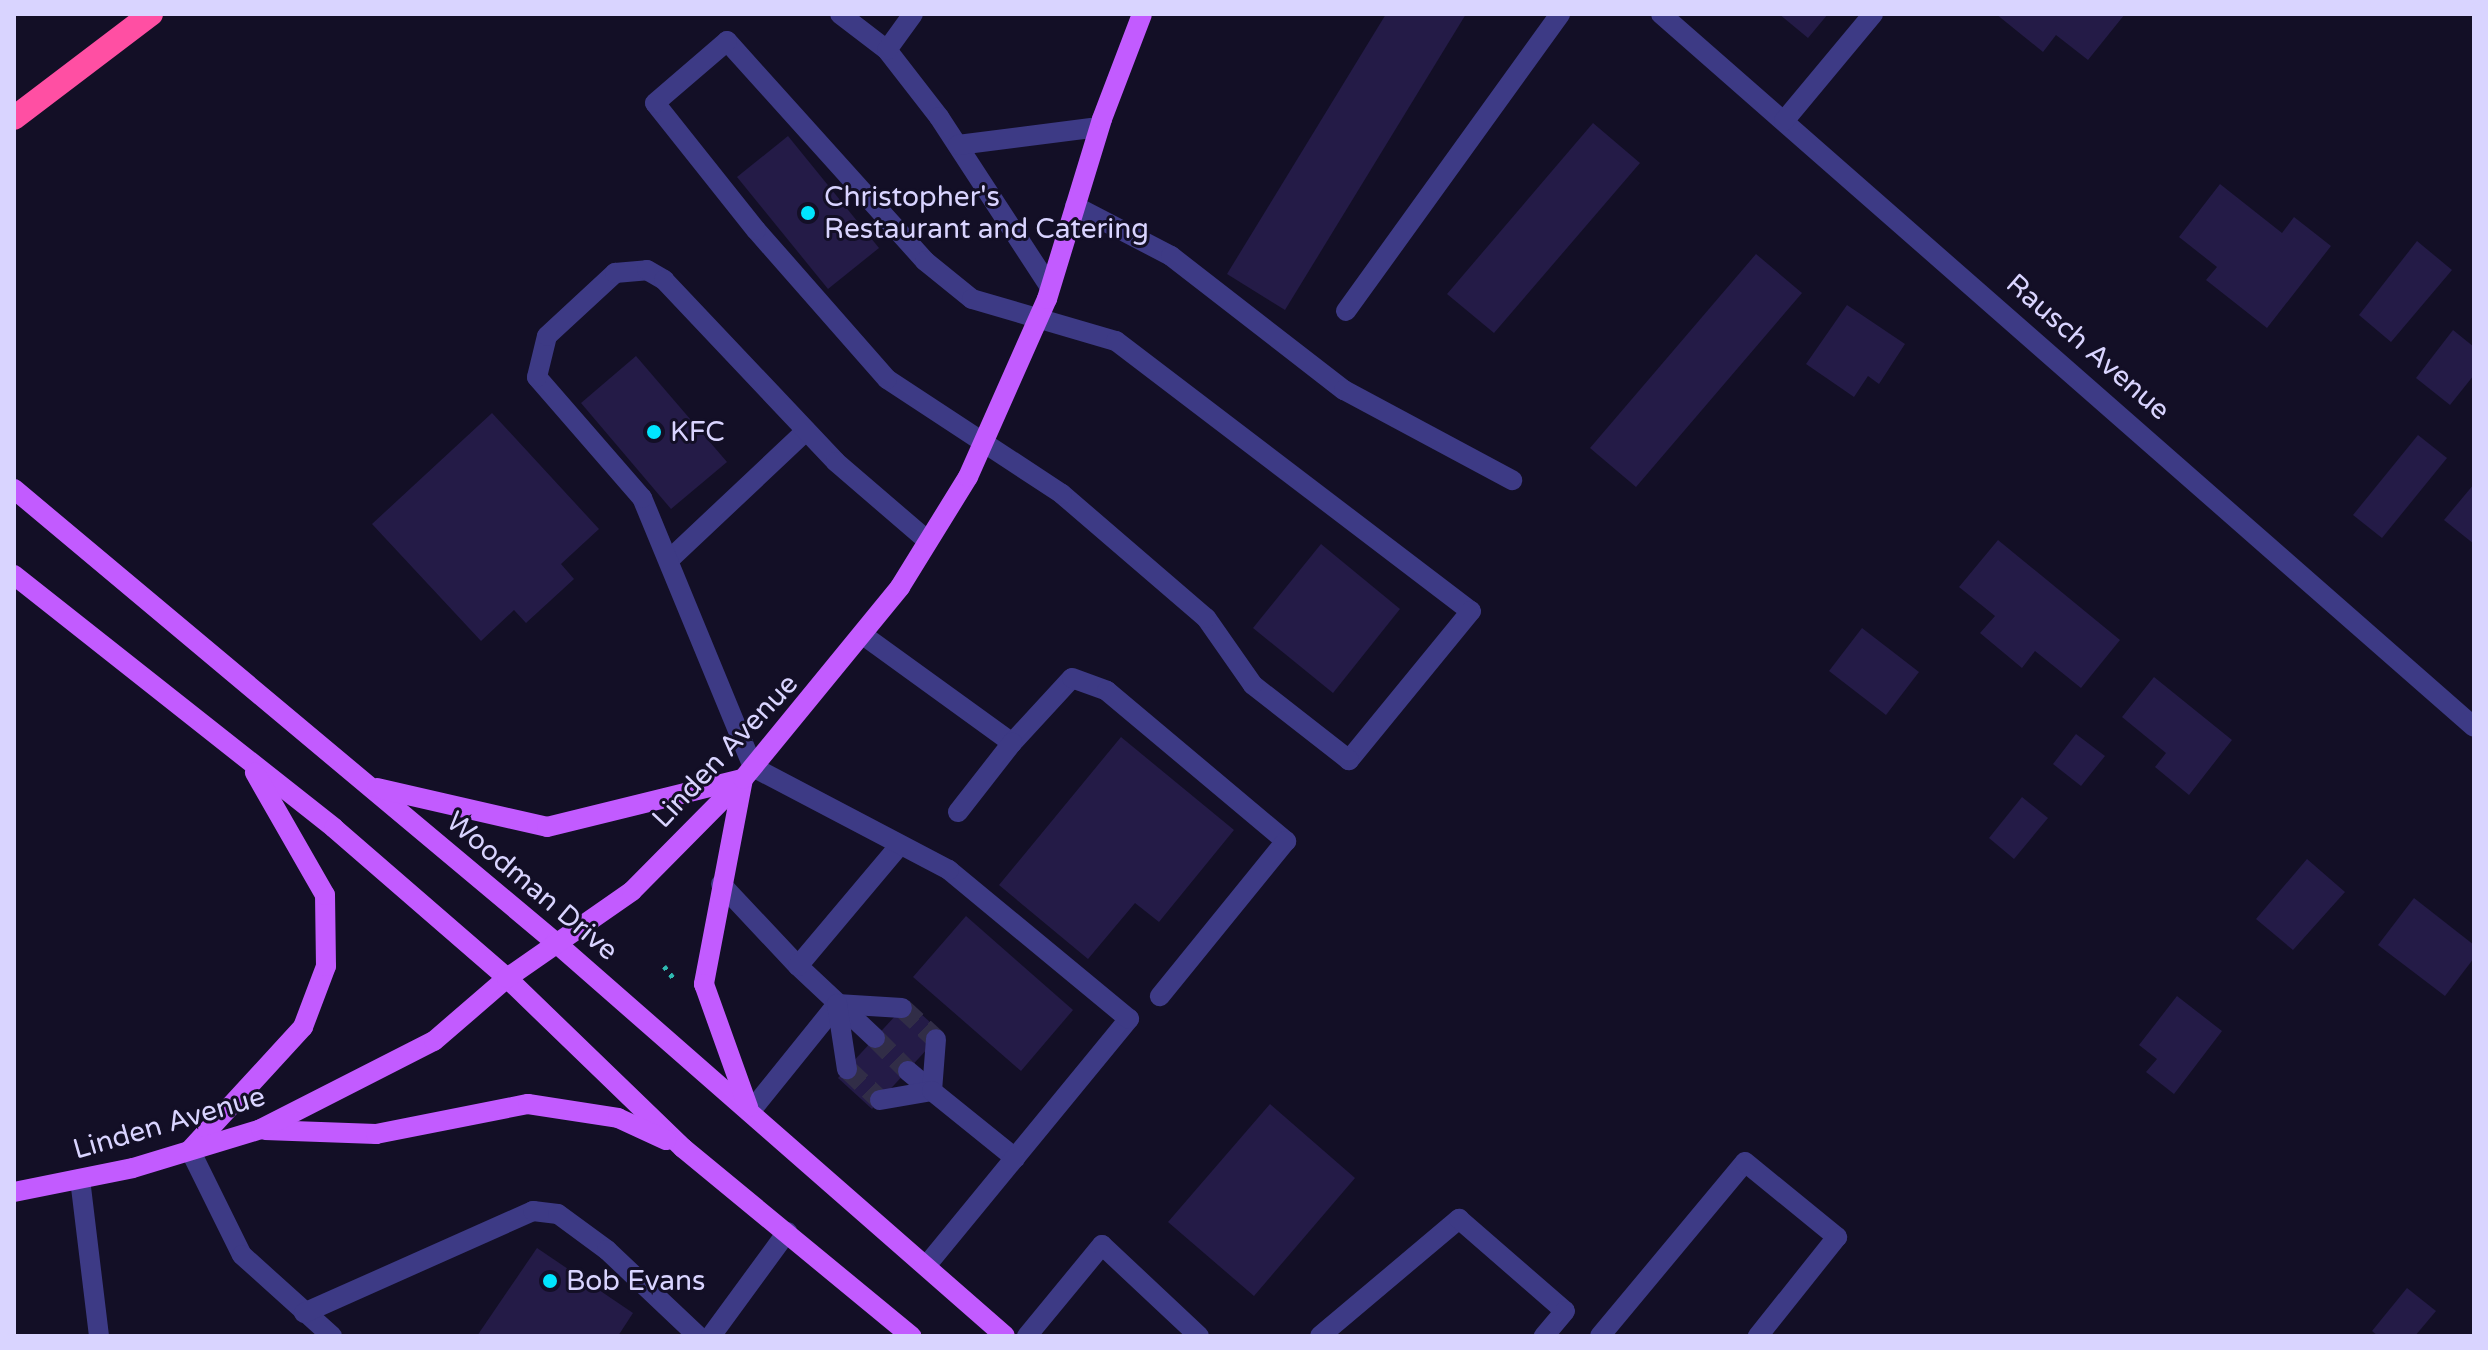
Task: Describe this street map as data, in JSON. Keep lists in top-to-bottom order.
{
  "streets": {
    "main road": ["Linden Avenue", "Woodman Drive"],
    "street": ["Rausch Avenue"]
  },
  "crossings": [
    ["Linden Avenue", "Woodman Drive"]
  ],
  "places": ["Christopher's Restaurant and Catering", "KFC", "Bob Evans"]
}
